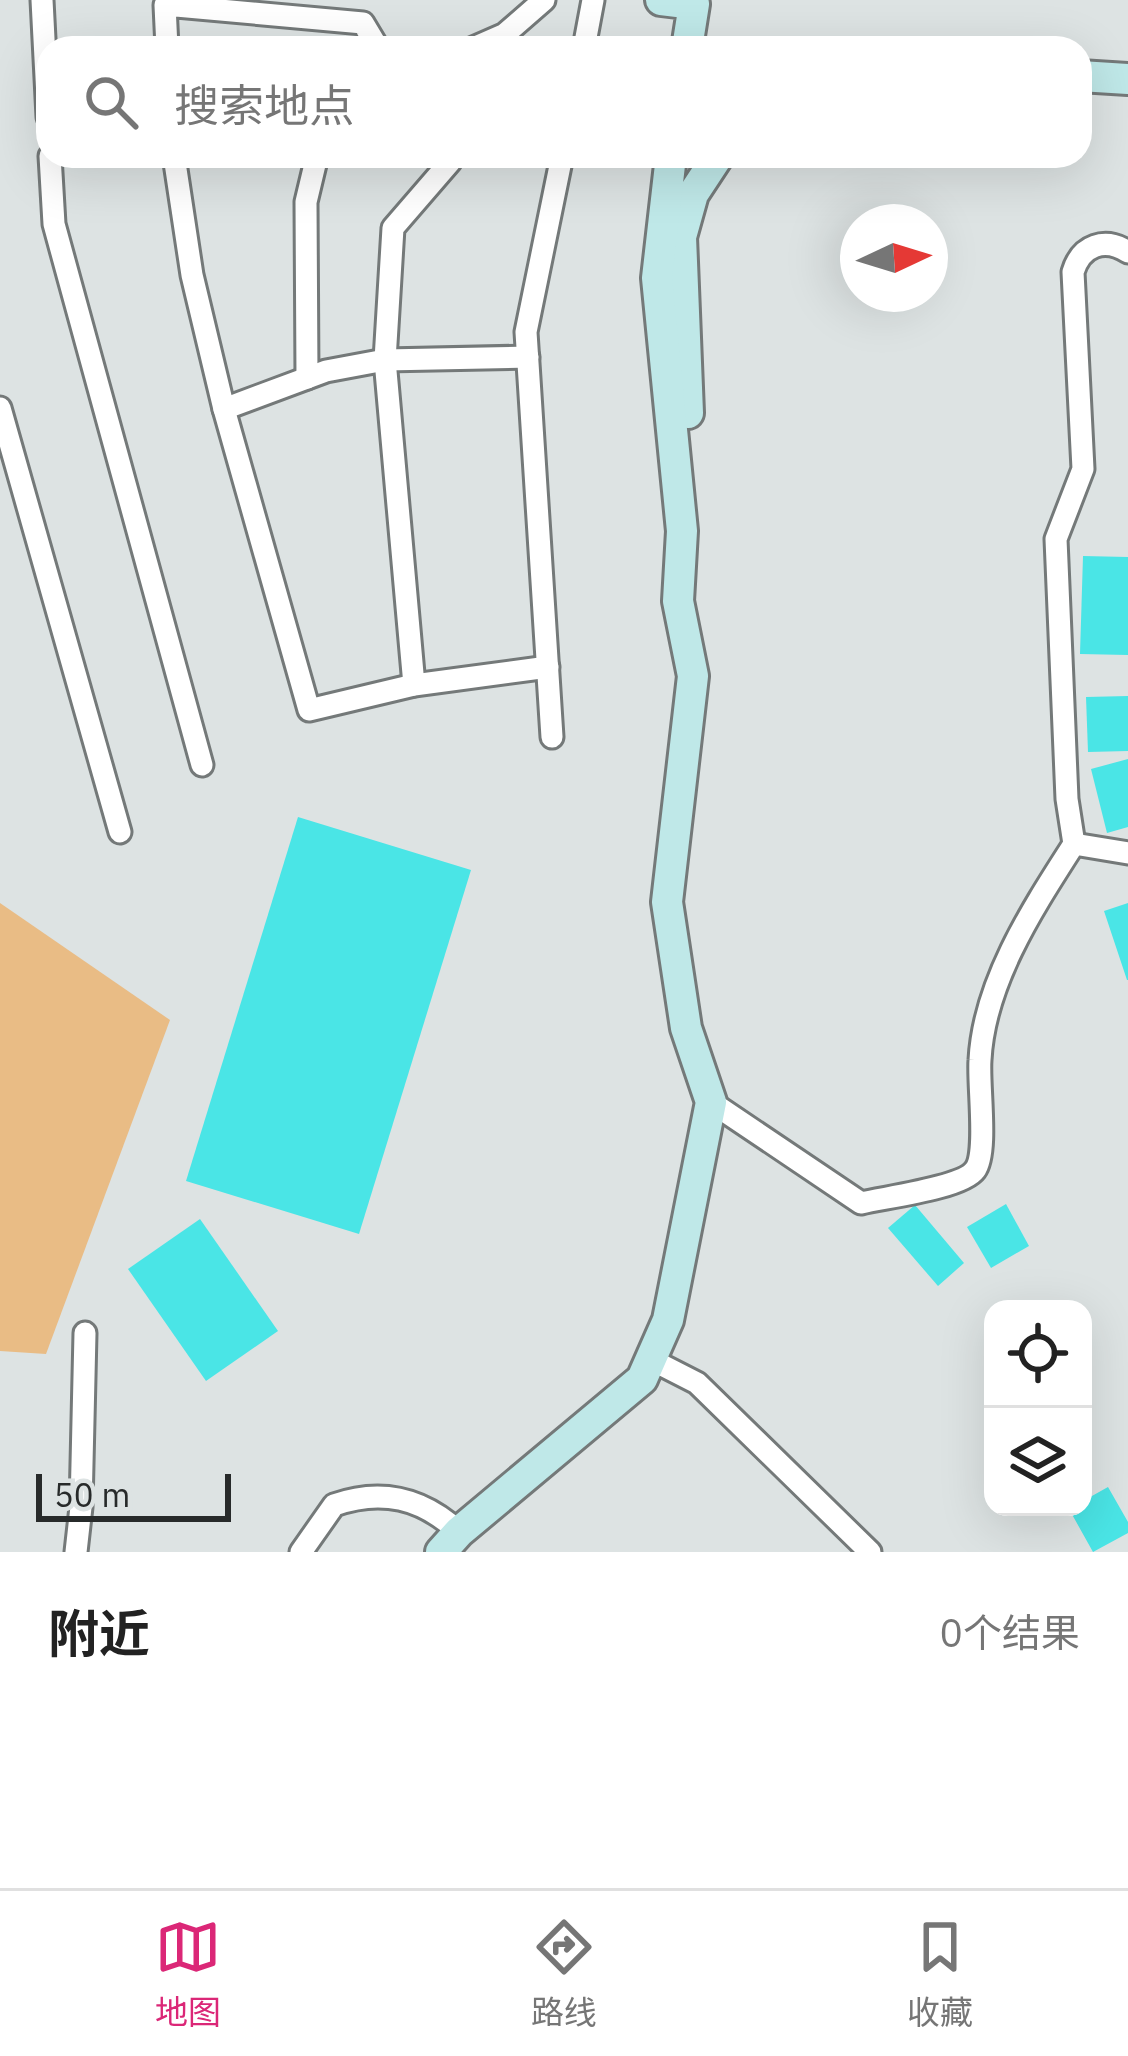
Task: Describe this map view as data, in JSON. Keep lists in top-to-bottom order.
{
  "scale_bar": "50 m",
  "north": "right",
  "page": {
    "search": "搜索地点",
    "scale": "50 m",
    "heading": ["附近", "0个结果"],
    "nav": ["地图", "路线", "收藏"]
  }
}
